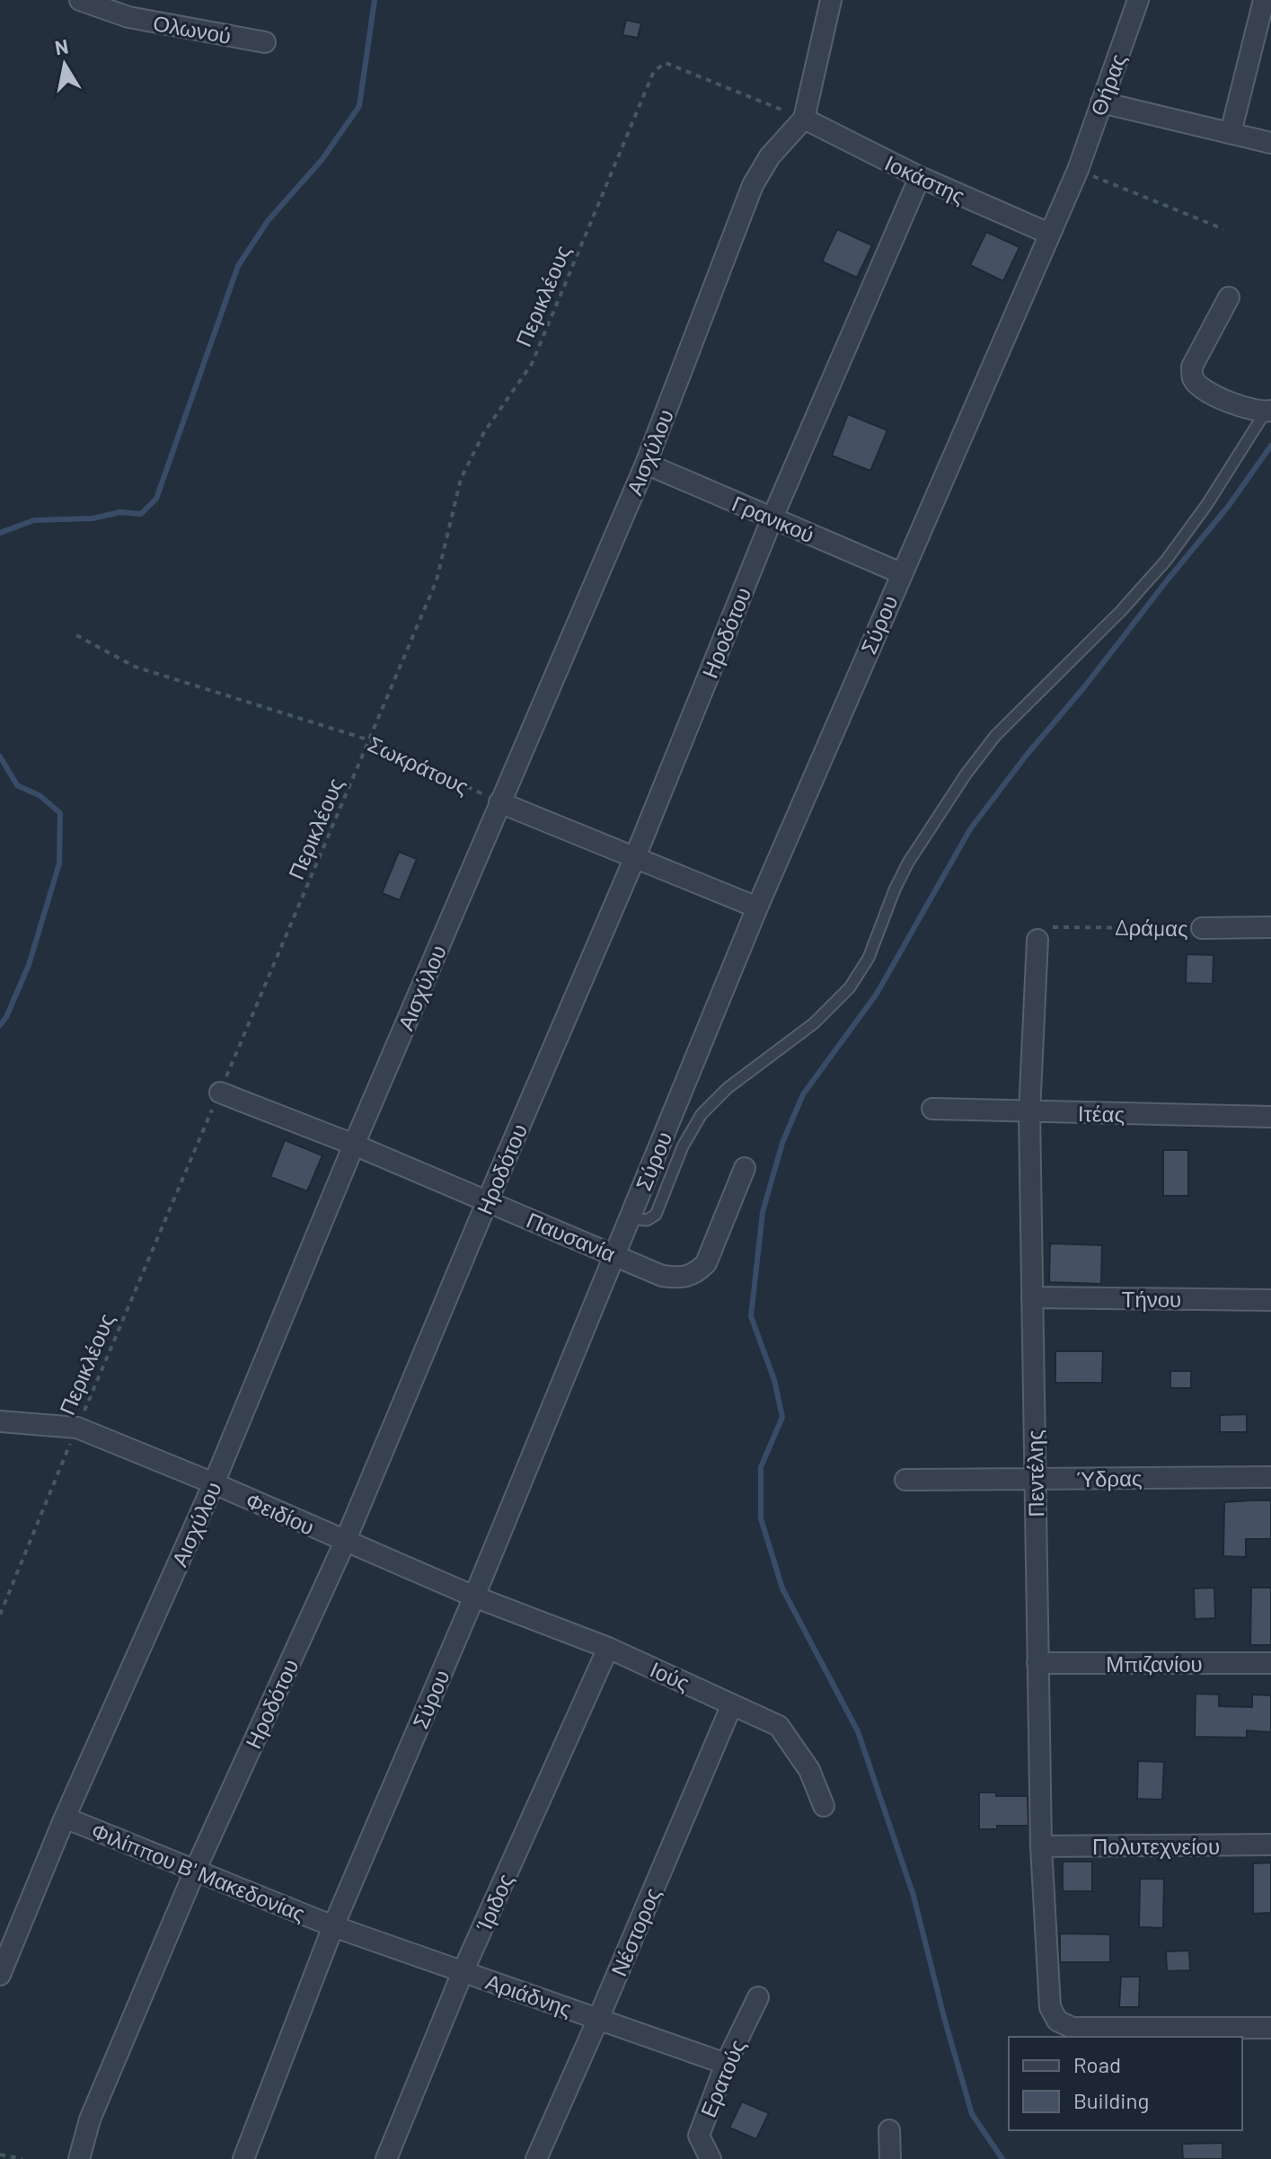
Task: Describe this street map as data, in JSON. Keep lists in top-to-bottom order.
{
  "streets": {
    "street": [
      "Ολωνού",
      "Θήρας",
      "Ιοκάστης",
      "Αισχύλου",
      "Γρανικού",
      "Σύρου",
      "Ηροδότου",
      "Δράμας",
      "Ιτέας",
      "Παυσανία",
      "Τήνου",
      "Πεντέλης",
      "Ύδρας",
      "Φειδίου",
      "Μπιζανίου",
      "Ιούς",
      "Πολυτεχνείου",
      "Φιλίππου Β' Μακεδονίας",
      "Ίριδος",
      "Νέστορος",
      "Αριάδνης",
      "Ερατούς"
    ],
    "path": ["Περικλέους", "Σωκράτους"]
  },
  "crossings": [
    ["Θήρας", "Σύρου"],
    ["Ιοκάστης", "Περικλέους"],
    ["Ιοκάστης", "Αισχύλου"],
    ["Ιοκάστης", "Σύρου"],
    ["Ιοκάστης", "Ηροδότου"],
    ["Περικλέους", "Αισχύλου"],
    ["Περικλέους", "Σωκράτους"],
    ["Περικλέους", "Παυσανία"],
    ["Περικλέους", "Φειδίου"],
    ["Αισχύλου", "Γρανικού"],
    ["Αισχύλου", "Σωκράτους"],
    ["Αισχύλου", "Παυσανία"],
    ["Αισχύλου", "Φειδίου"],
    ["Αισχύλου", "Φιλίππου Β' Μακεδονίας"],
    ["Γρανικού", "Σύρου"],
    ["Γρανικού", "Ηροδότου"],
    ["Σύρου", "Παυσανία"],
    ["Σύρου", "Φειδίου"],
    ["Σύρου", "Ιούς"],
    ["Σύρου", "Φιλίππου Β' Μακεδονίας"],
    ["Σύρου", "Αριάδνης"],
    ["Ηροδότου", "Παυσανία"],
    ["Ηροδότου", "Φειδίου"],
    ["Ηροδότου", "Φιλίππου Β' Μακεδονίας"],
    ["Δράμας", "Πεντέλης"],
    ["Ιτέας", "Πεντέλης"],
    ["Τήνου", "Πεντέλης"],
    ["Πεντέλης", "Ύδρας"],
    ["Πεντέλης", "Μπιζανίου"],
    ["Πεντέλης", "Πολυτεχνείου"],
    ["Φειδίου", "Ιούς"],
    ["Ιούς", "Ίριδος"],
    ["Ιούς", "Νέστορος"],
    ["Φιλίππου Β' Μακεδονίας", "Αριάδνης"],
    ["Ίριδος", "Αριάδνης"],
    ["Νέστορος", "Αριάδνης"],
    ["Αριάδνης", "Ερατούς"]
  ],
  "legend": ["Road", "Building"],
  "north": "top"
}
